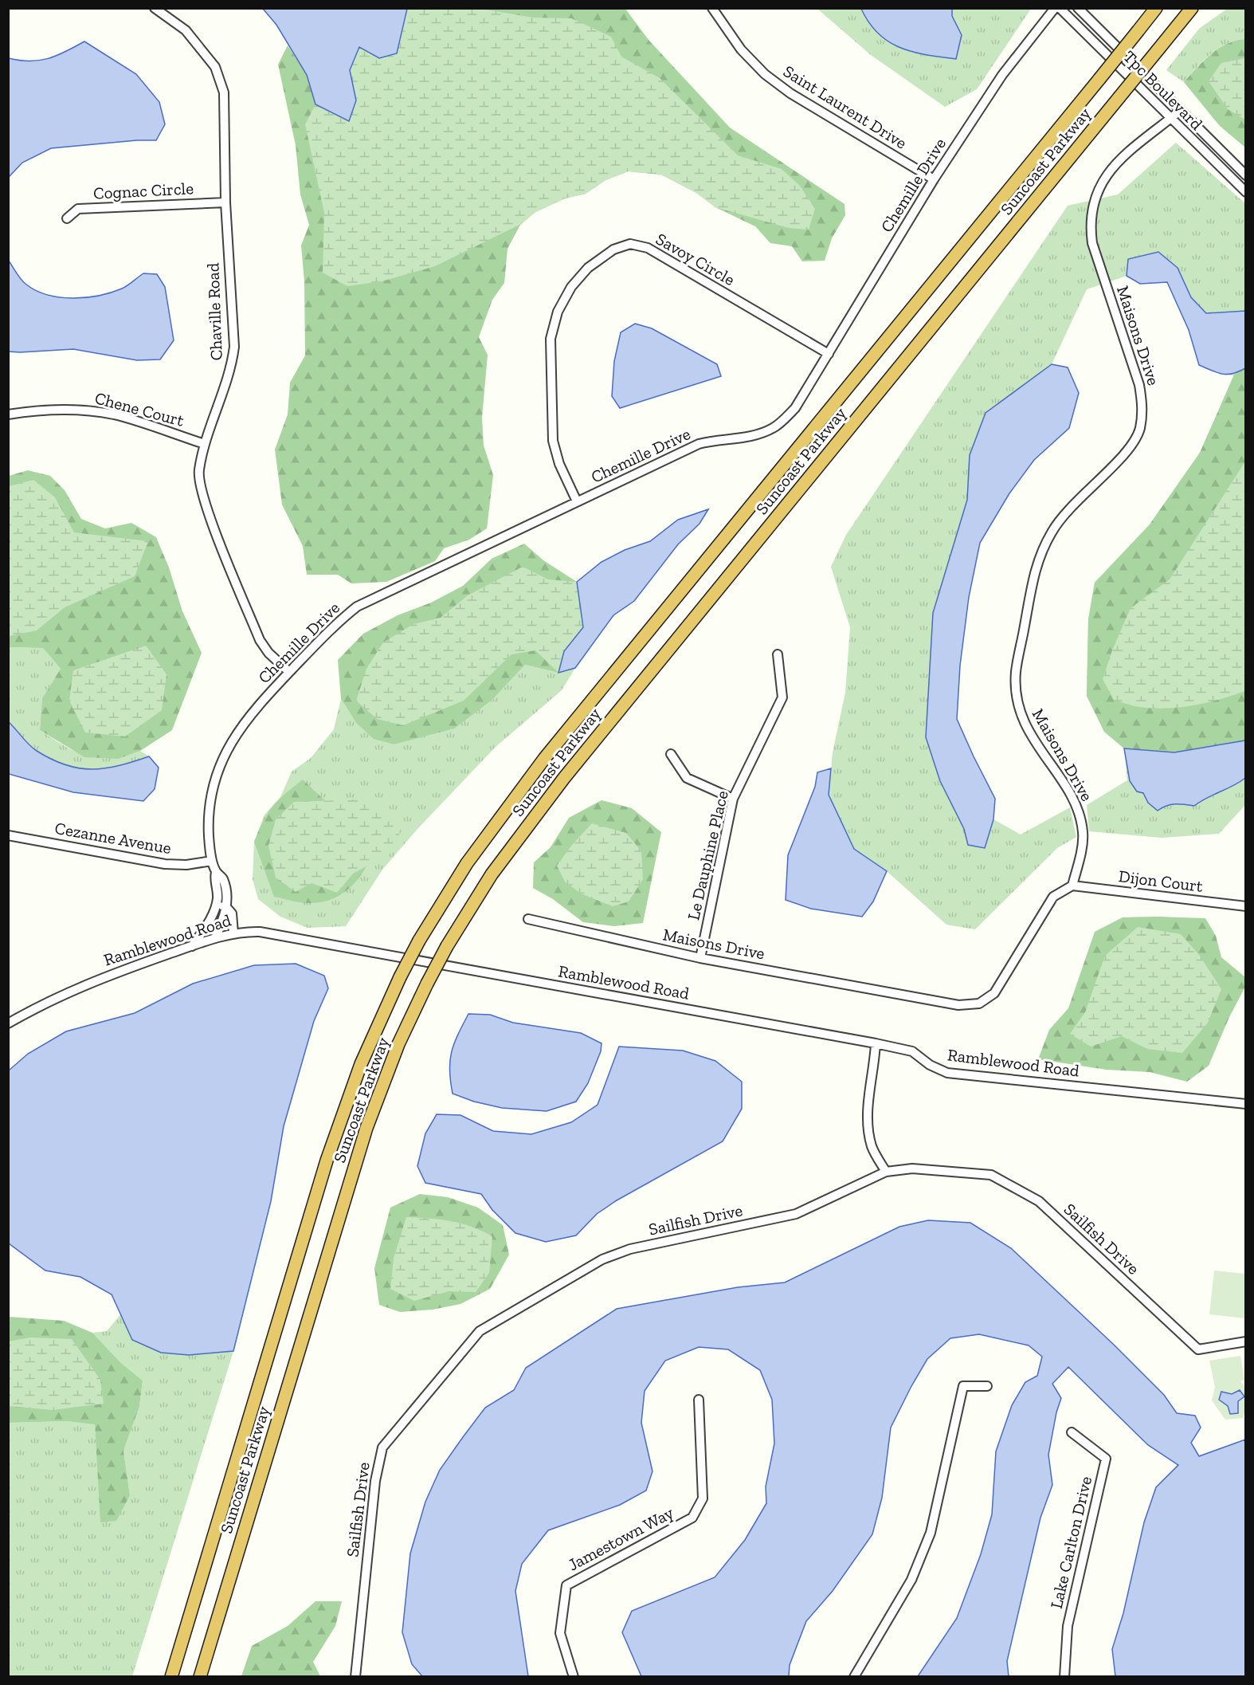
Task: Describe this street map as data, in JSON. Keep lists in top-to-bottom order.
{
  "streets": {
    "highway": ["Suncoast Parkway"],
    "street": [
      "Tpc Boulevard",
      "Saint Laurent Drive",
      "Chemille Drive",
      "Cognac Circle",
      "Savoy Circle",
      "Chaville Road",
      "Maisons Drive",
      "Chene Court",
      "Cezanne Avenue",
      "Le Dauphine Place",
      "Dijon Court",
      "Ramblewood Road",
      "Sailfish Drive",
      "Jamestown Way",
      "Lake Carlton Drive"
    ]
  },
  "crossings": [
    ["Tpc Boulevard", "Maisons Drive"],
    ["Saint Laurent Drive", "Chemille Drive"],
    ["Chemille Drive", "Savoy Circle"],
    ["Chemille Drive", "Chaville Road"],
    ["Chemille Drive", "Cezanne Avenue"],
    ["Chemille Drive", "Ramblewood Road"],
    ["Cognac Circle", "Chaville Road"],
    ["Chaville Road", "Chene Court"],
    ["Maisons Drive", "Le Dauphine Place"],
    ["Maisons Drive", "Dijon Court"]
  ]
}
